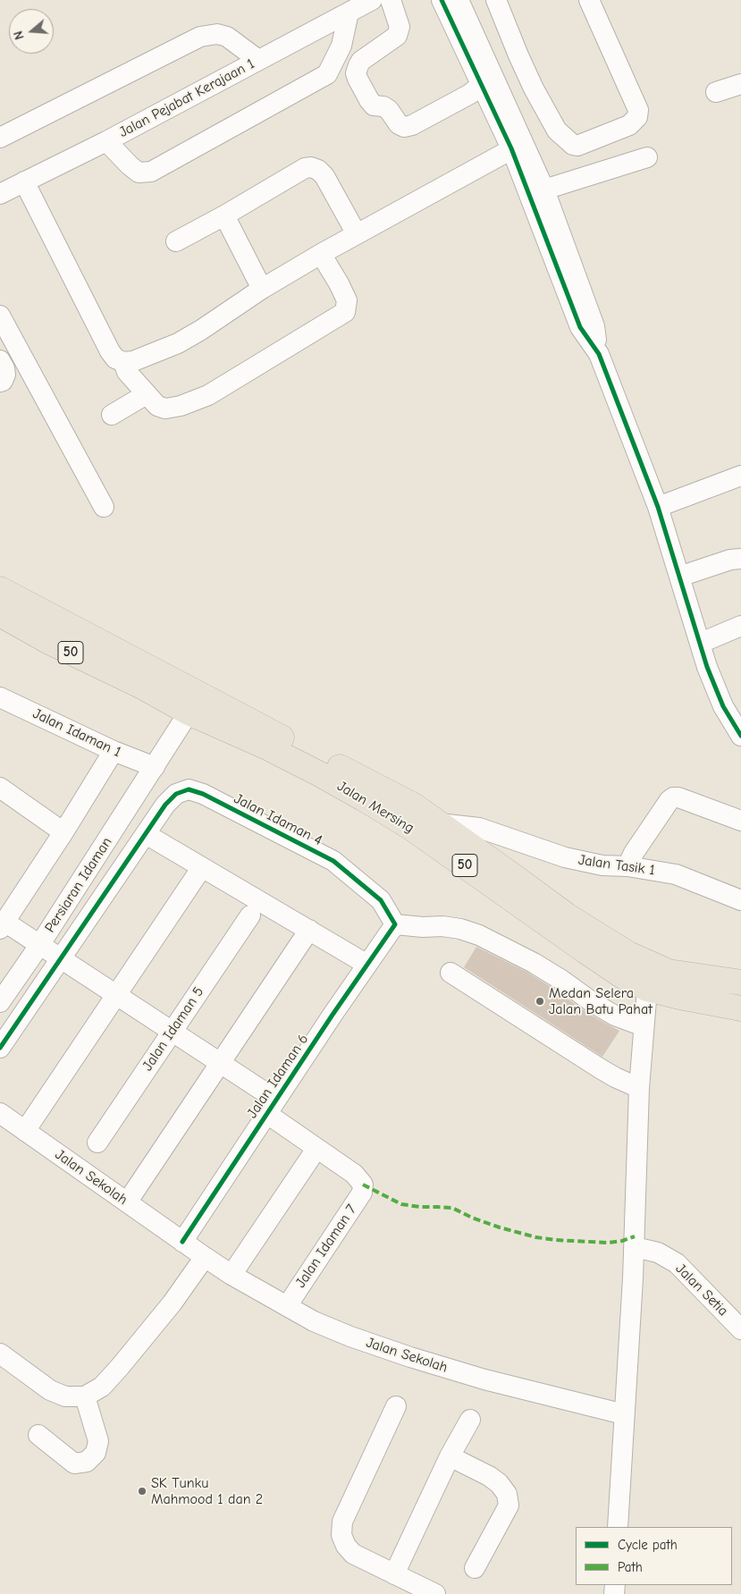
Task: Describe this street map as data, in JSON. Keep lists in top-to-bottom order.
{
  "streets": {
    "highway": ["50", "Jalan Mersing"],
    "street": [
      "Jalan Pejabat Kerajaan 1",
      "Jalan Idaman 1",
      "Jalan Idaman 4",
      "Jalan Tasik 1",
      "Persiaran Idaman",
      "Jalan Idaman 5",
      "Jalan Idaman 6",
      "Jalan Sekolah",
      "Jalan Idaman 7",
      "Jalan Setia"
    ]
  },
  "crossings": [
    ["Jalan Idaman 1", "Persiaran Idaman"],
    ["Jalan Mersing", "Persiaran Idaman"],
    ["Jalan Idaman 4", "Jalan Idaman 6"],
    ["Jalan Idaman 6", "Jalan Sekolah"],
    ["Jalan Sekolah", "Jalan Idaman 7"]
  ],
  "places": ["Medan Selera Jalan Batu Pahat", "SK Tunku Mahmood 1 dan 2"],
  "legend": ["Cycle path", "Path"],
  "north": "left"
}
